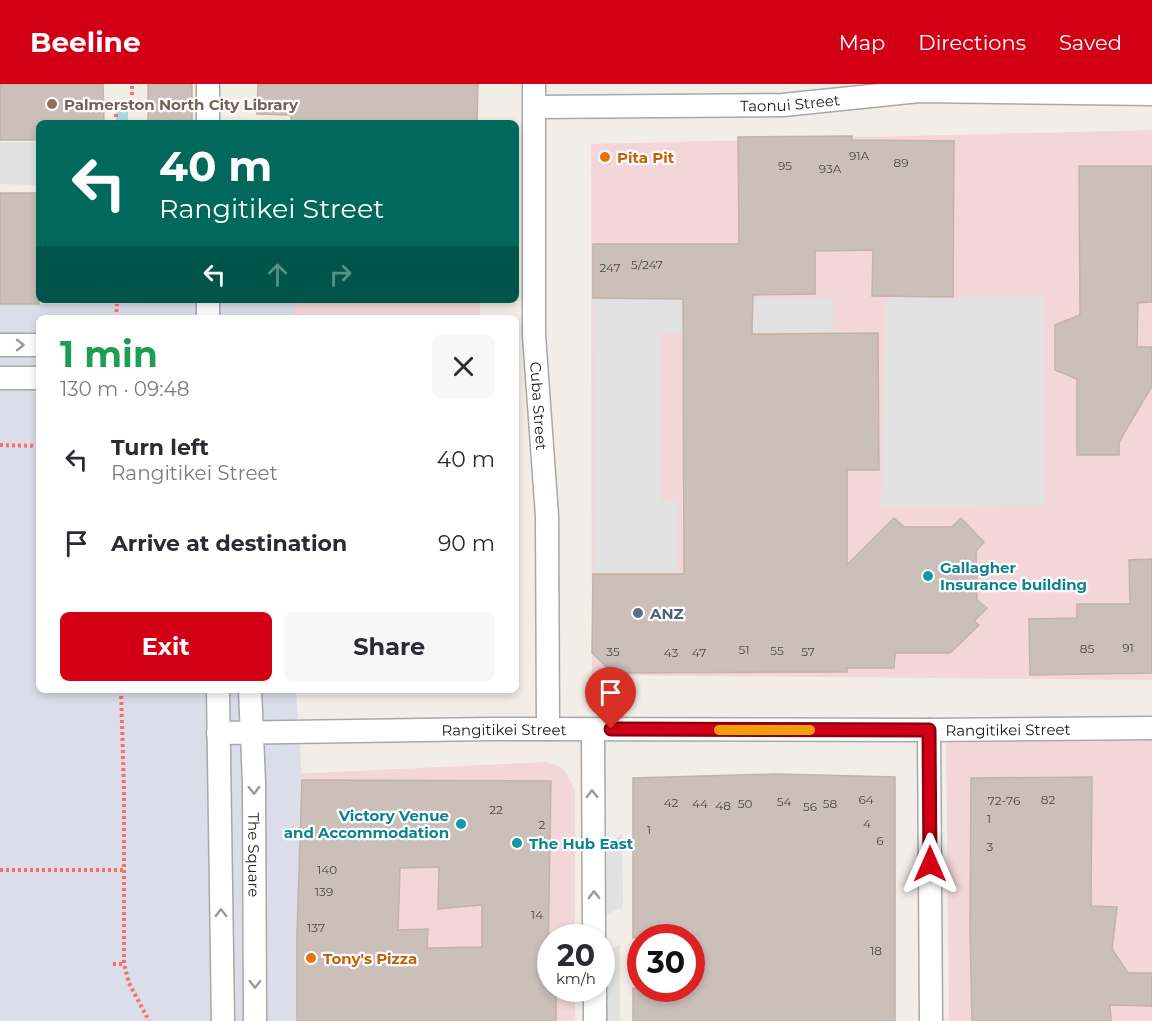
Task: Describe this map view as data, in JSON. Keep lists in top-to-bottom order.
{
  "streets": {
    "street": [
      "Taonui Street",
      "Cuba Street",
      "Rangitikei Street",
      "The Square"
    ]
  },
  "crossings": [
    ["Taonui Street", "Cuba Street"],
    ["Cuba Street", "Rangitikei Street"],
    ["Rangitikei Street", "The Square"]
  ],
  "places": [
    "Palmerston North City Library",
    "Pita Pit",
    "Gallagher Insurance building",
    "ANZ",
    "Victory Venue and Accommodation",
    "The Hub East",
    "Tony's Pizza"
  ],
  "house_numbers": [
    "91A",
    "89",
    "95",
    "93A",
    "5/247",
    "247",
    "91",
    "85",
    "51",
    "55",
    "35",
    "57",
    "43",
    "47",
    "64",
    "82",
    "72-76",
    "54",
    "42",
    "44",
    "50",
    "58",
    "48",
    "56",
    "22",
    "1",
    "4",
    "2",
    "1",
    "6",
    "3",
    "140",
    "139",
    "14",
    "137",
    "18"
  ],
  "page": {
    "header": "Beeline",
    "nav": ["Map", "Directions", "Saved"],
    "turn": ["40 m", "Rangitikei Street"],
    "heading": ["1 min", "130 m · 09:48"],
    "list": [
      {
        "name": "Turn left",
        "note": "Rangitikei Street",
        "value": "40 m"
      },
      {
        "name": "Arrive at destination",
        "value": "90 m"
      }
    ],
    "buttons": ["Exit", "Share"],
    "speed": "20 km/h",
    "limit": "30"
  }
}
